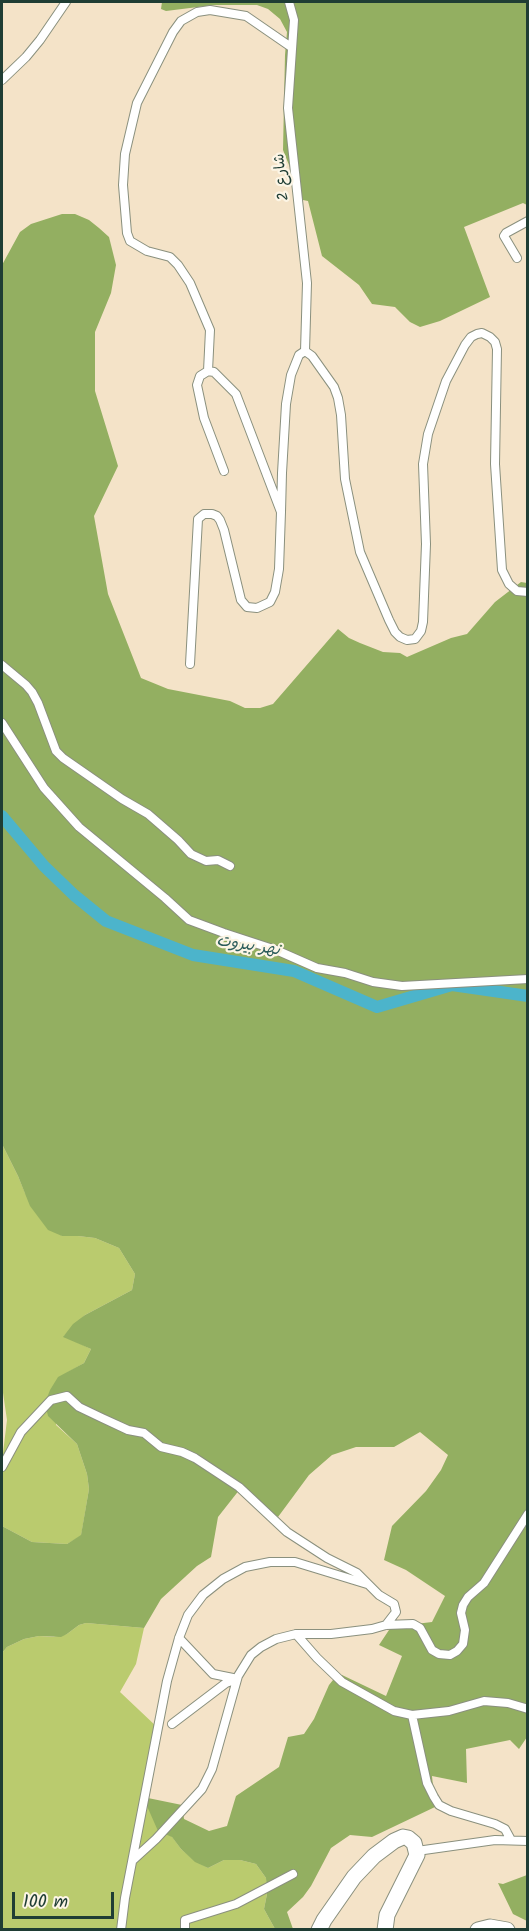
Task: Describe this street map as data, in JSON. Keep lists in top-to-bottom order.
{
  "streets": {
    "street": ["شارع 2"]
  },
  "water": ["نهر بيروت"],
  "scale_bar": "100 m"
}
